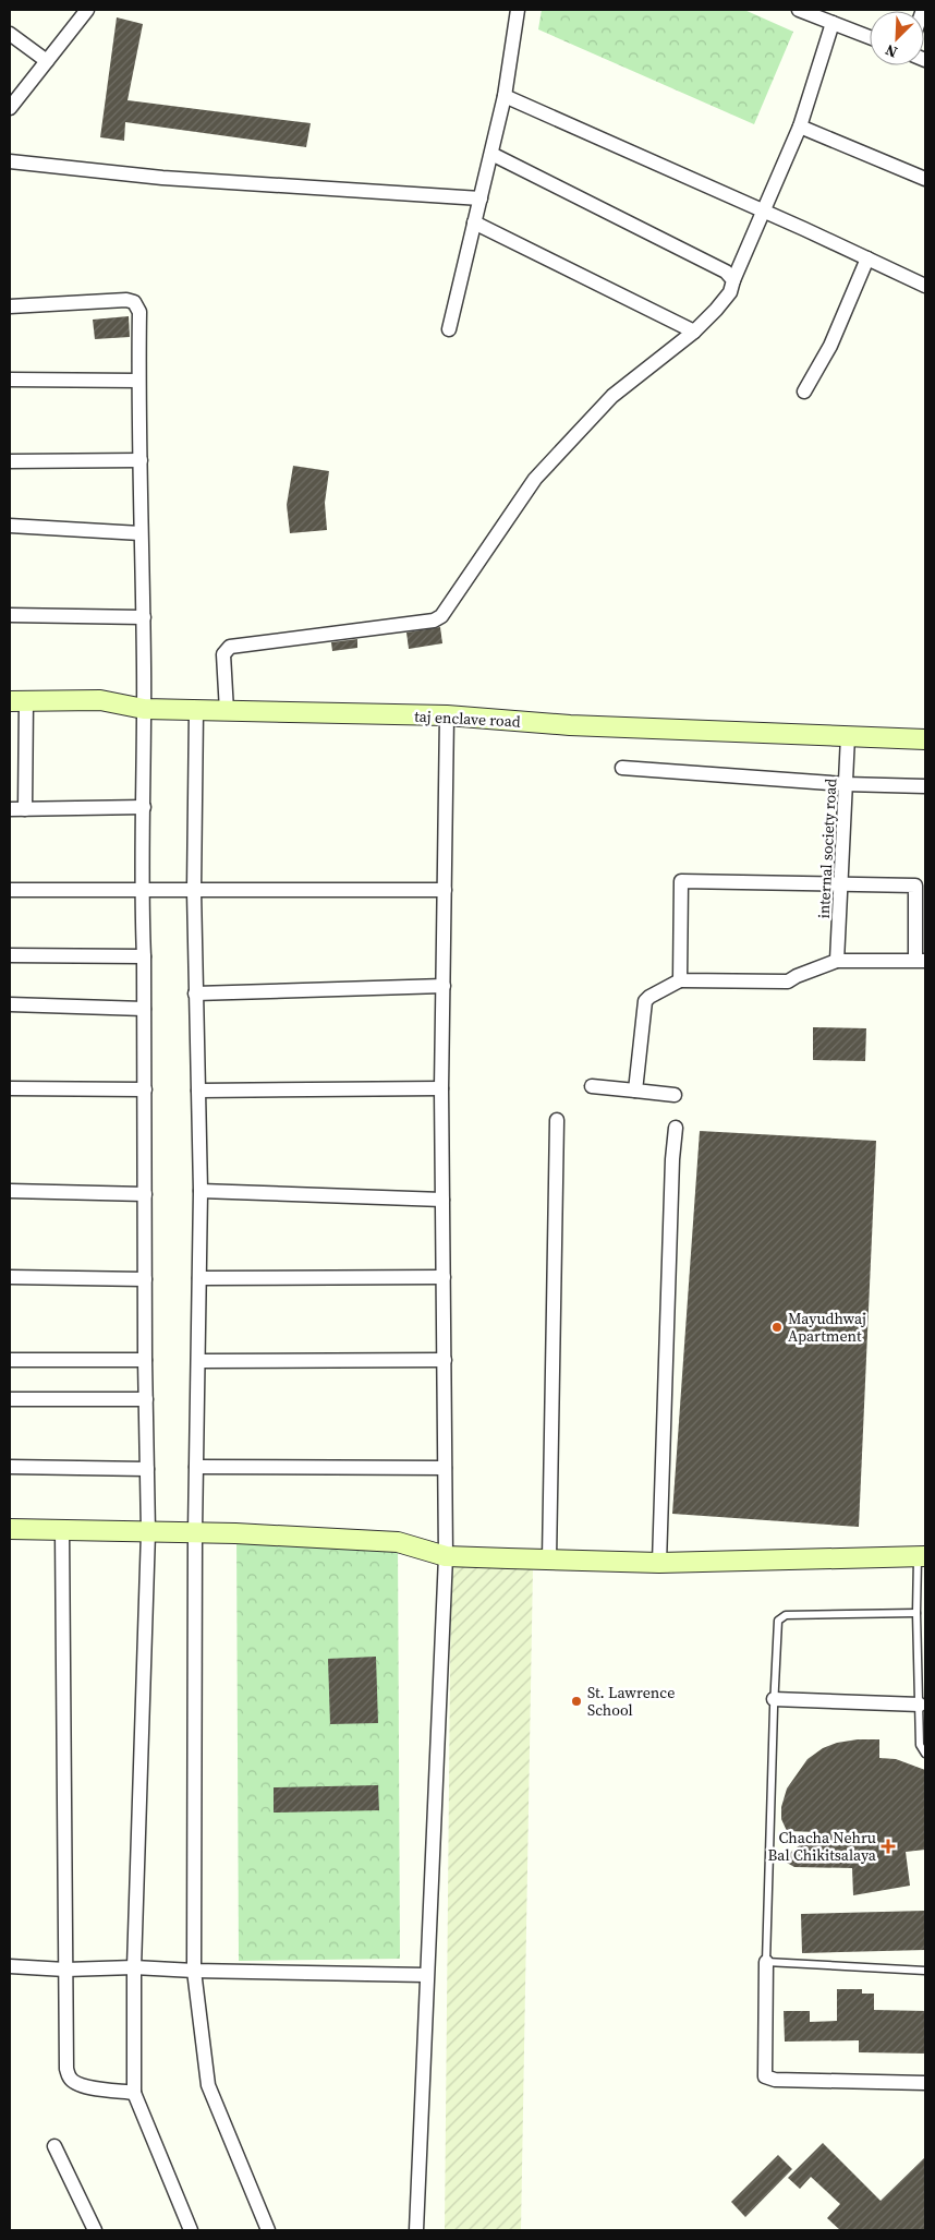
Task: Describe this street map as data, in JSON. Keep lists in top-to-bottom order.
{
  "streets": {
    "street": ["taj enclave road", "internal society road"]
  },
  "crossings": [
    ["taj enclave road", "internal society road"]
  ],
  "places": {
    "other": ["Mayudhwaj Apartment", "St. Lawrence School"],
    "health": ["Chacha Nehru Bal Chikitsalaya"]
  },
  "north": "bottom left"
}
